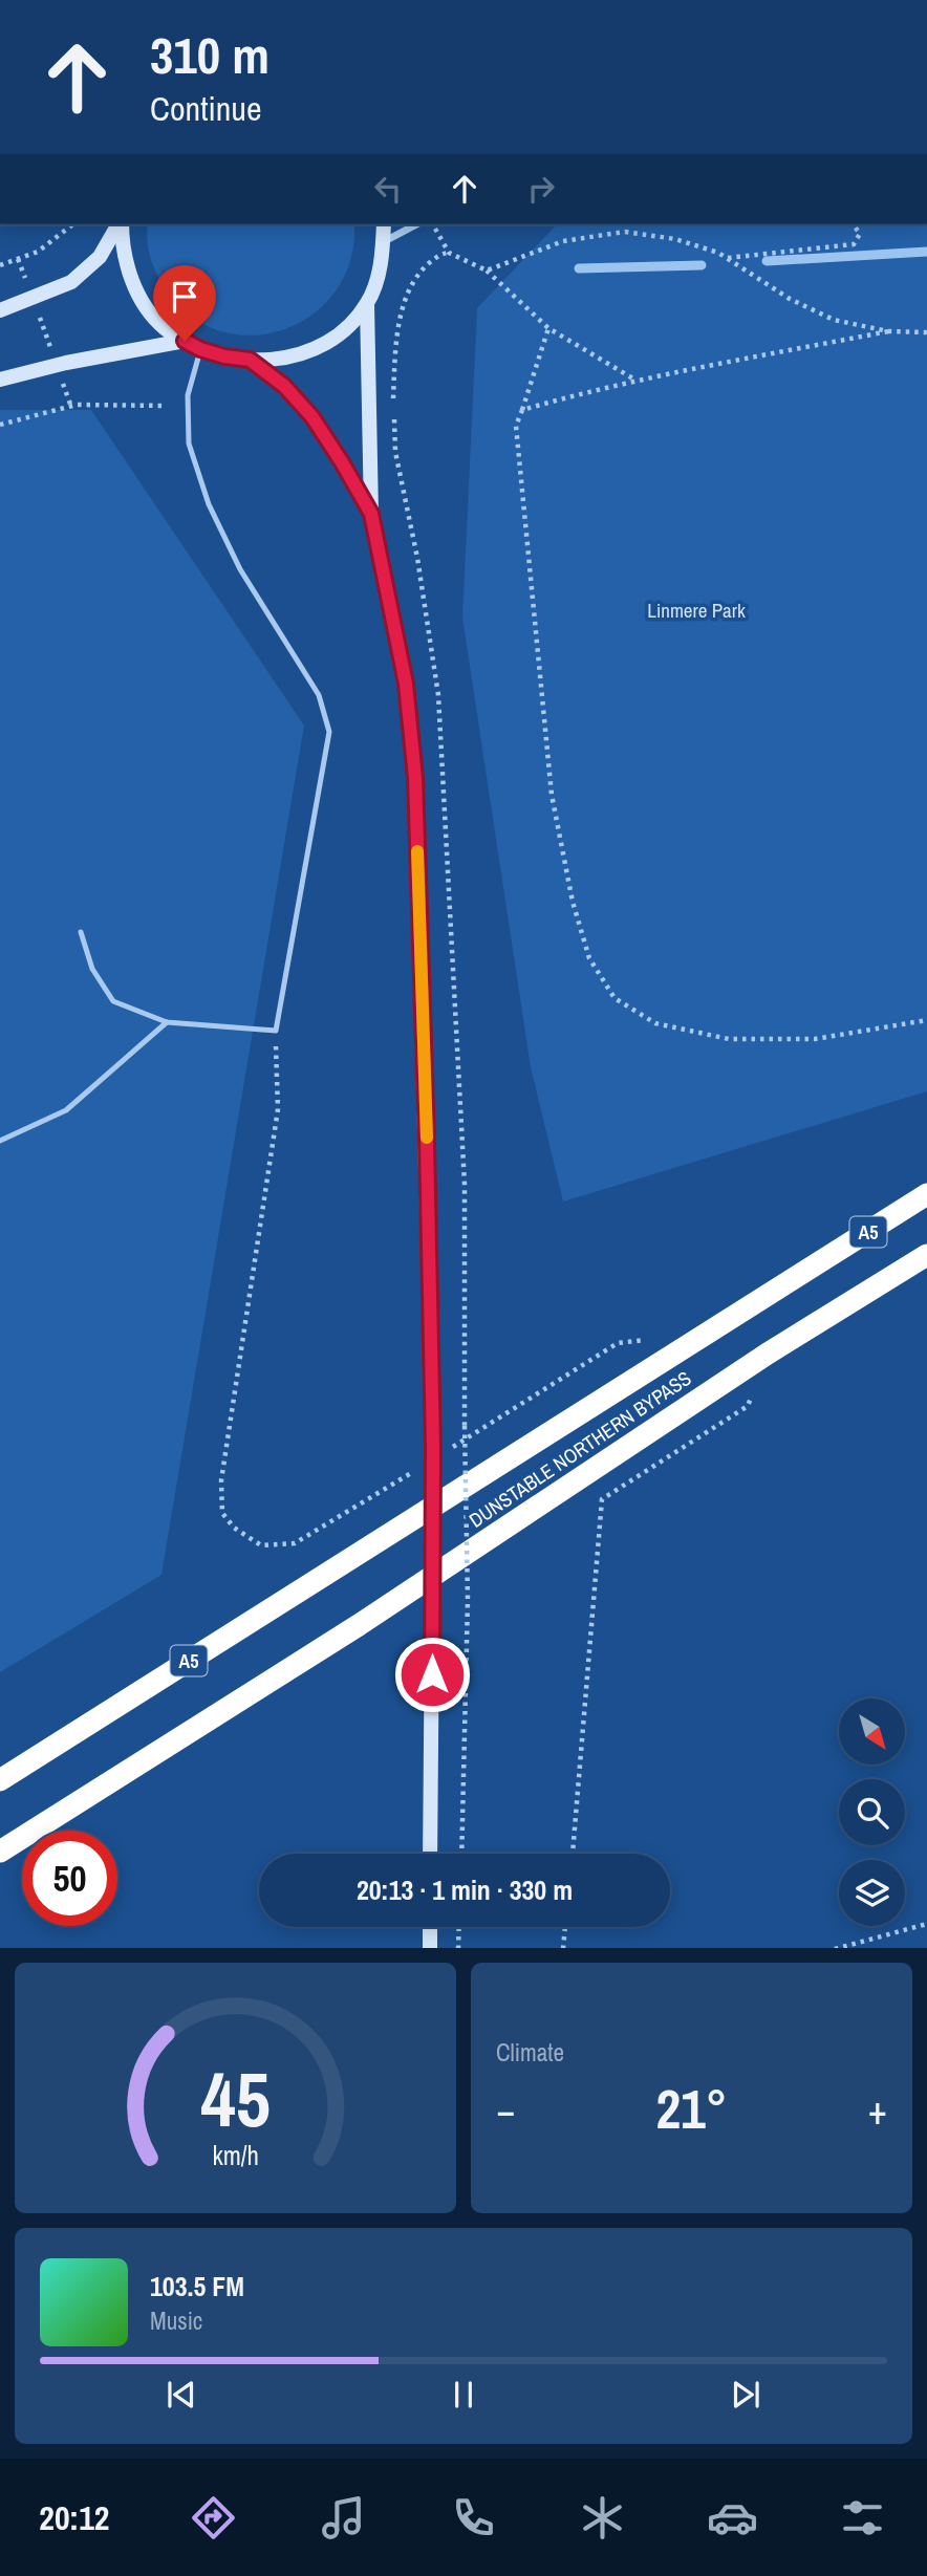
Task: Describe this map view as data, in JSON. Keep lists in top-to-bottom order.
{
  "streets": {
    "highway": ["A5", "DUNSTABLE NORTHERN BYPASS"]
  },
  "parks": ["Linmere Park"],
  "north": "bottom right",
  "page": {
    "turn": ["310 m", "Continue"],
    "limit": "50",
    "trip": "20:13 · 1 min · 330 m",
    "tile": "Climate",
    "heat": ["−", "21°", "+"],
    "song": ["103.5 FM", "Music"],
    "tabs": "20:12",
    "gauge": ["45", "km/h"]
  }
}
